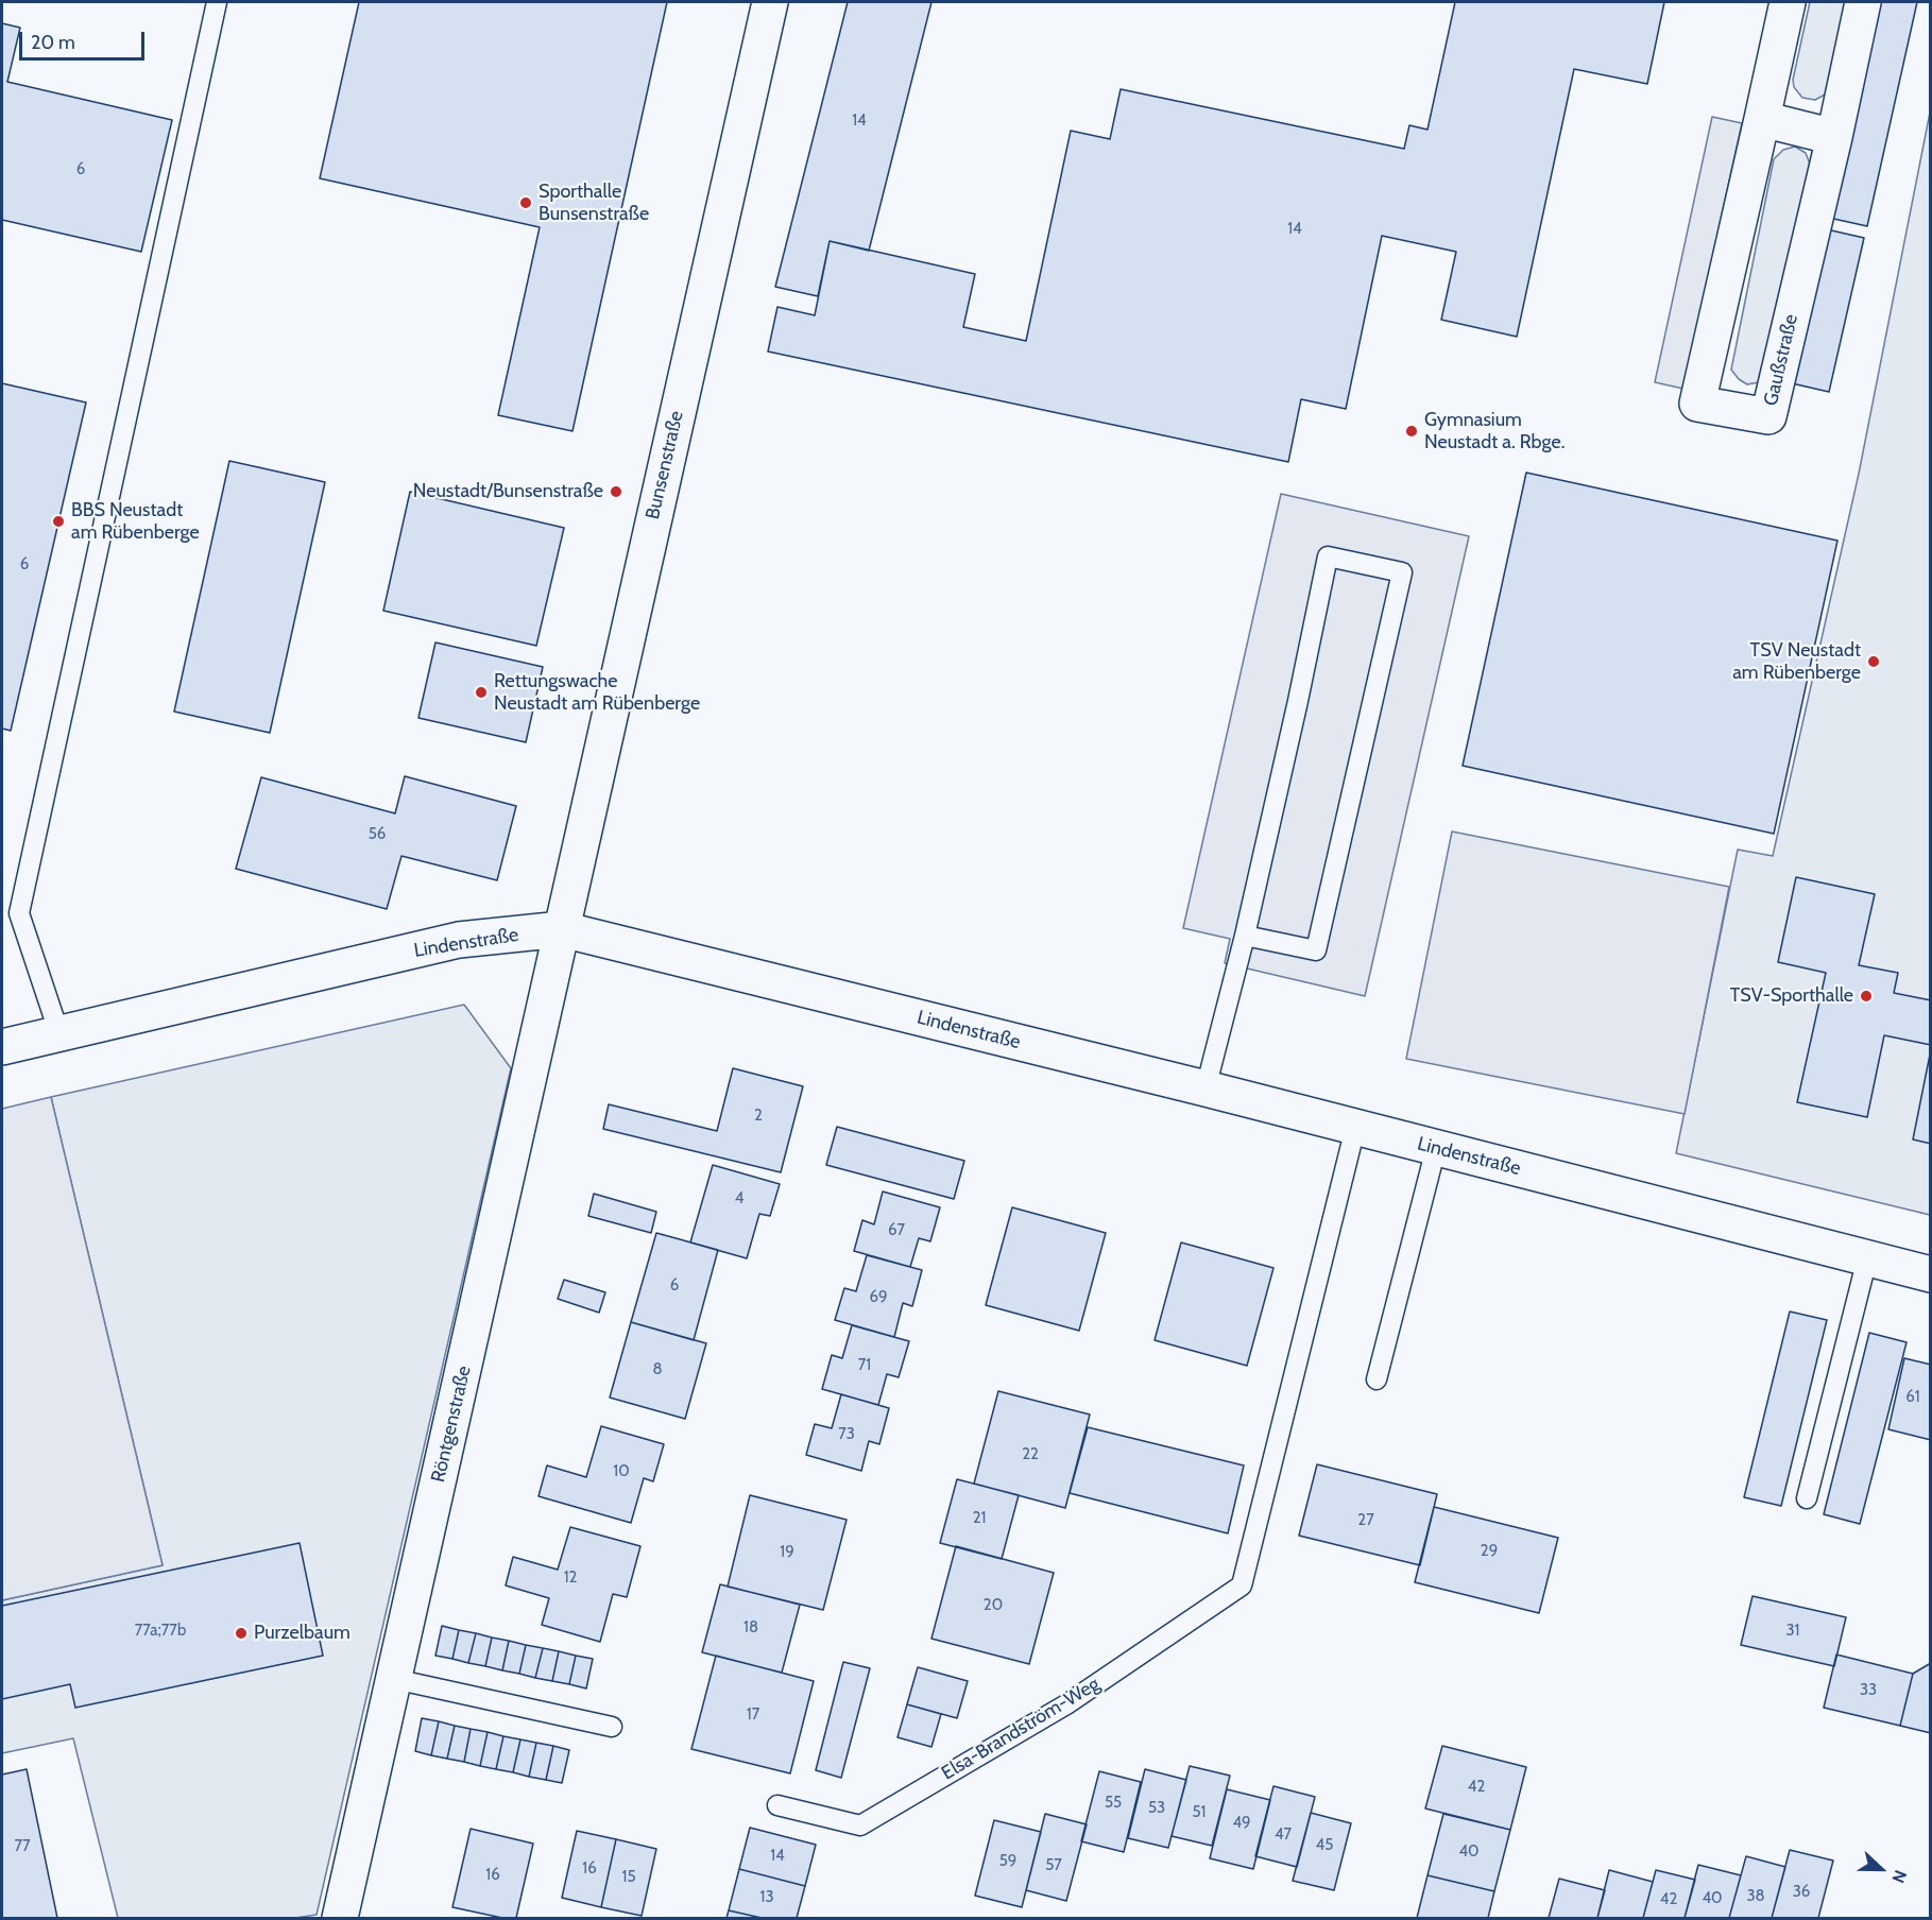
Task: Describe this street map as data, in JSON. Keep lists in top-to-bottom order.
{
  "streets": {
    "street": [
      "Gaußstraße",
      "Bunsenstraße",
      "Lindenstraße",
      "Röntgenstraße"
    ],
    "lane": ["Elsa-Brandström-Weg"]
  },
  "crossings": [
    ["Bunsenstraße", "Lindenstraße"],
    ["Bunsenstraße", "Röntgenstraße"],
    ["Lindenstraße", "Röntgenstraße"],
    ["Lindenstraße", "Elsa-Brandström-Weg"]
  ],
  "places": [
    "Sporthalle Bunsenstraße",
    "Gymnasium Neustadt a. Rbge.",
    "Neustadt/Bunsenstraße",
    "BBS Neustadt am Rübenberge",
    "TSV Neustadt am Rübenberge",
    "Rettungswache Neustadt am Rübenberge",
    "TSV-Sporthalle",
    "Purzelbaum"
  ],
  "house_numbers": [
    "14",
    "6",
    "14",
    "6",
    "56",
    "2",
    "4",
    "67",
    "6",
    "69",
    "71",
    "8",
    "61",
    "73",
    "22",
    "10",
    "21",
    "27",
    "29",
    "19",
    "12",
    "20",
    "18",
    "77a;77b",
    "31",
    "33",
    "17",
    "42",
    "55",
    "53",
    "51",
    "49",
    "47",
    "45",
    "77",
    "40",
    "14",
    "59",
    "57",
    "16",
    "16",
    "15",
    "36",
    "38",
    "13",
    "40",
    "42"
  ],
  "scale_bar": "20 m",
  "north": "right"
}
